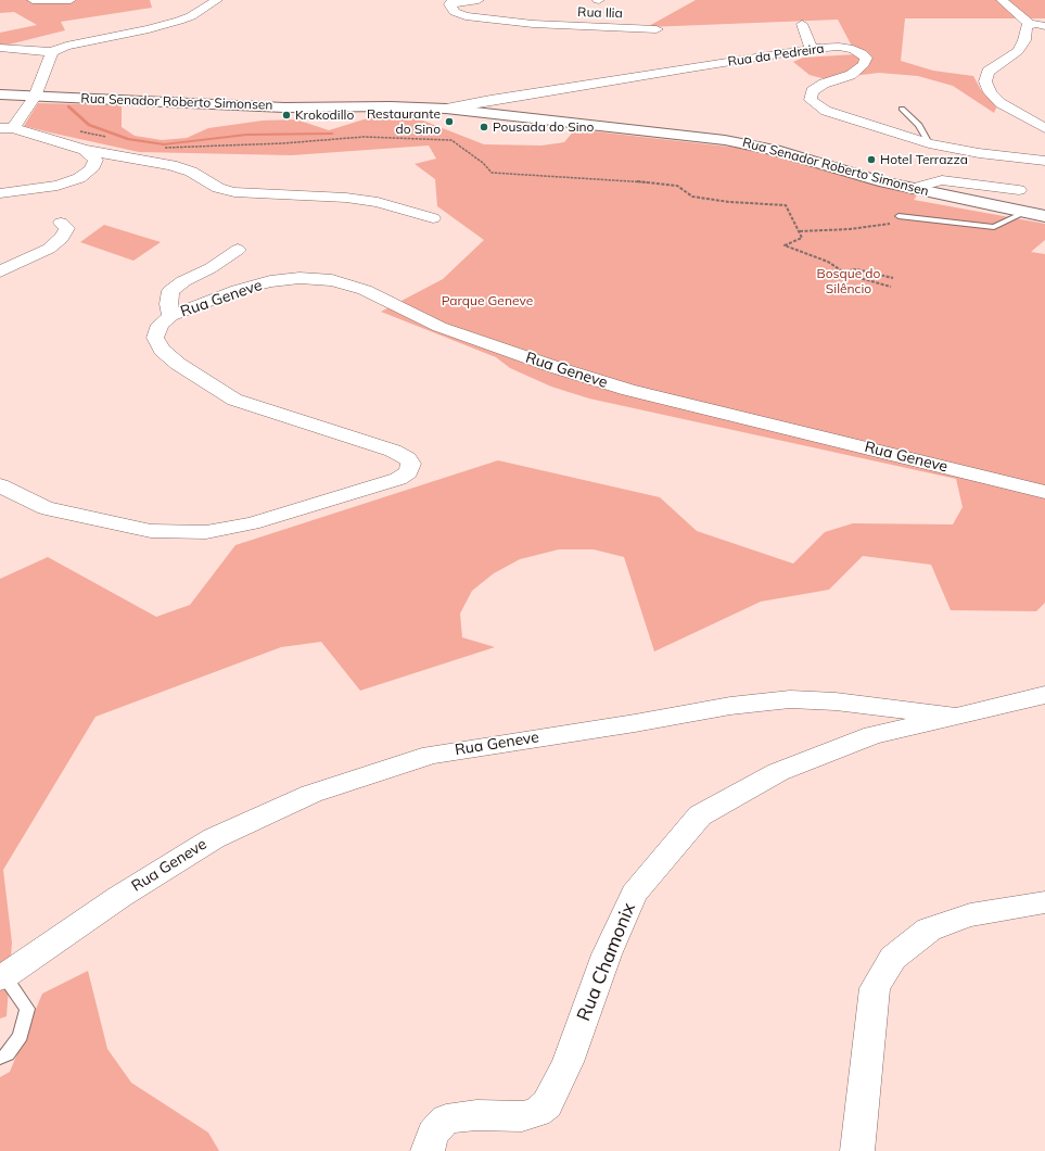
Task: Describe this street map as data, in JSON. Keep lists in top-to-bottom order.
{
  "streets": {
    "street": [
      "Rua Ilia",
      "Rua da Pedreira",
      "Rua Senador Roberto Simonsen",
      "Rua Geneve",
      "Rua Chamonix"
    ]
  },
  "crossings": [
    ["Rua da Pedreira", "Rua Senador Roberto Simonsen"],
    ["Rua Geneve", "Rua Chamonix"]
  ],
  "parks": ["Bosque do Silêncio", "Parque Geneve"],
  "places": [
    "Krokodillo",
    "Restaurante do Sino",
    "Pousada do Sino",
    "Hotel Terrazza"
  ]
}
